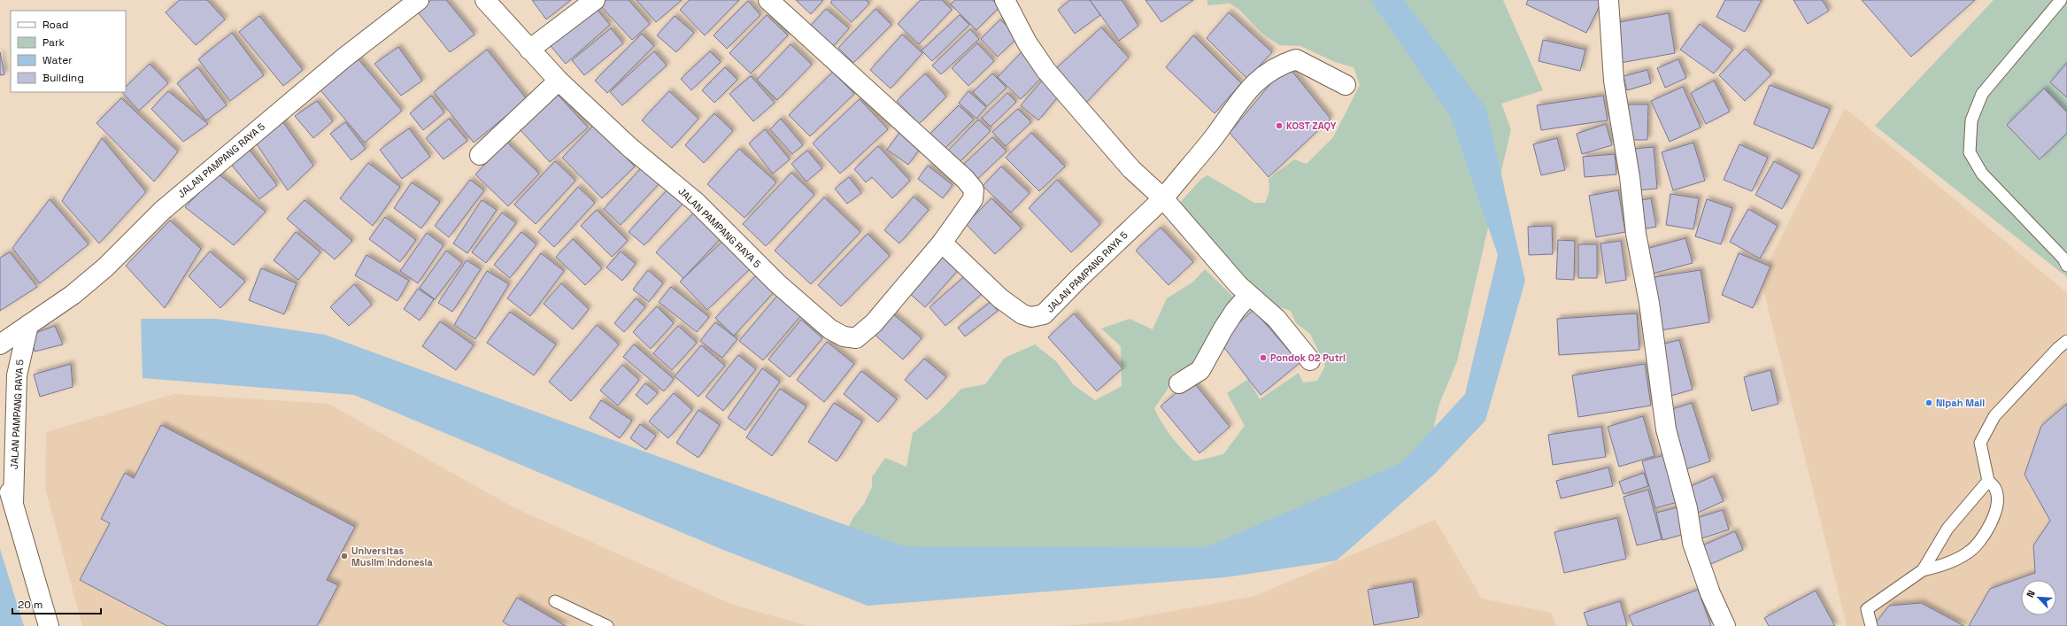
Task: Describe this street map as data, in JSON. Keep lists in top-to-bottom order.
{
  "streets": {
    "street": ["JALAN PAMPANG RAYA 5"]
  },
  "places": [
    "KOST ZAQY",
    "Pondok 02 Putri",
    "Nipah Mall",
    "Universitas Muslim Indonesia"
  ],
  "legend": [
    "Road",
    "Park",
    "Water",
    "Building"
  ],
  "scale_bar": "20 m",
  "north": "top left"
}
